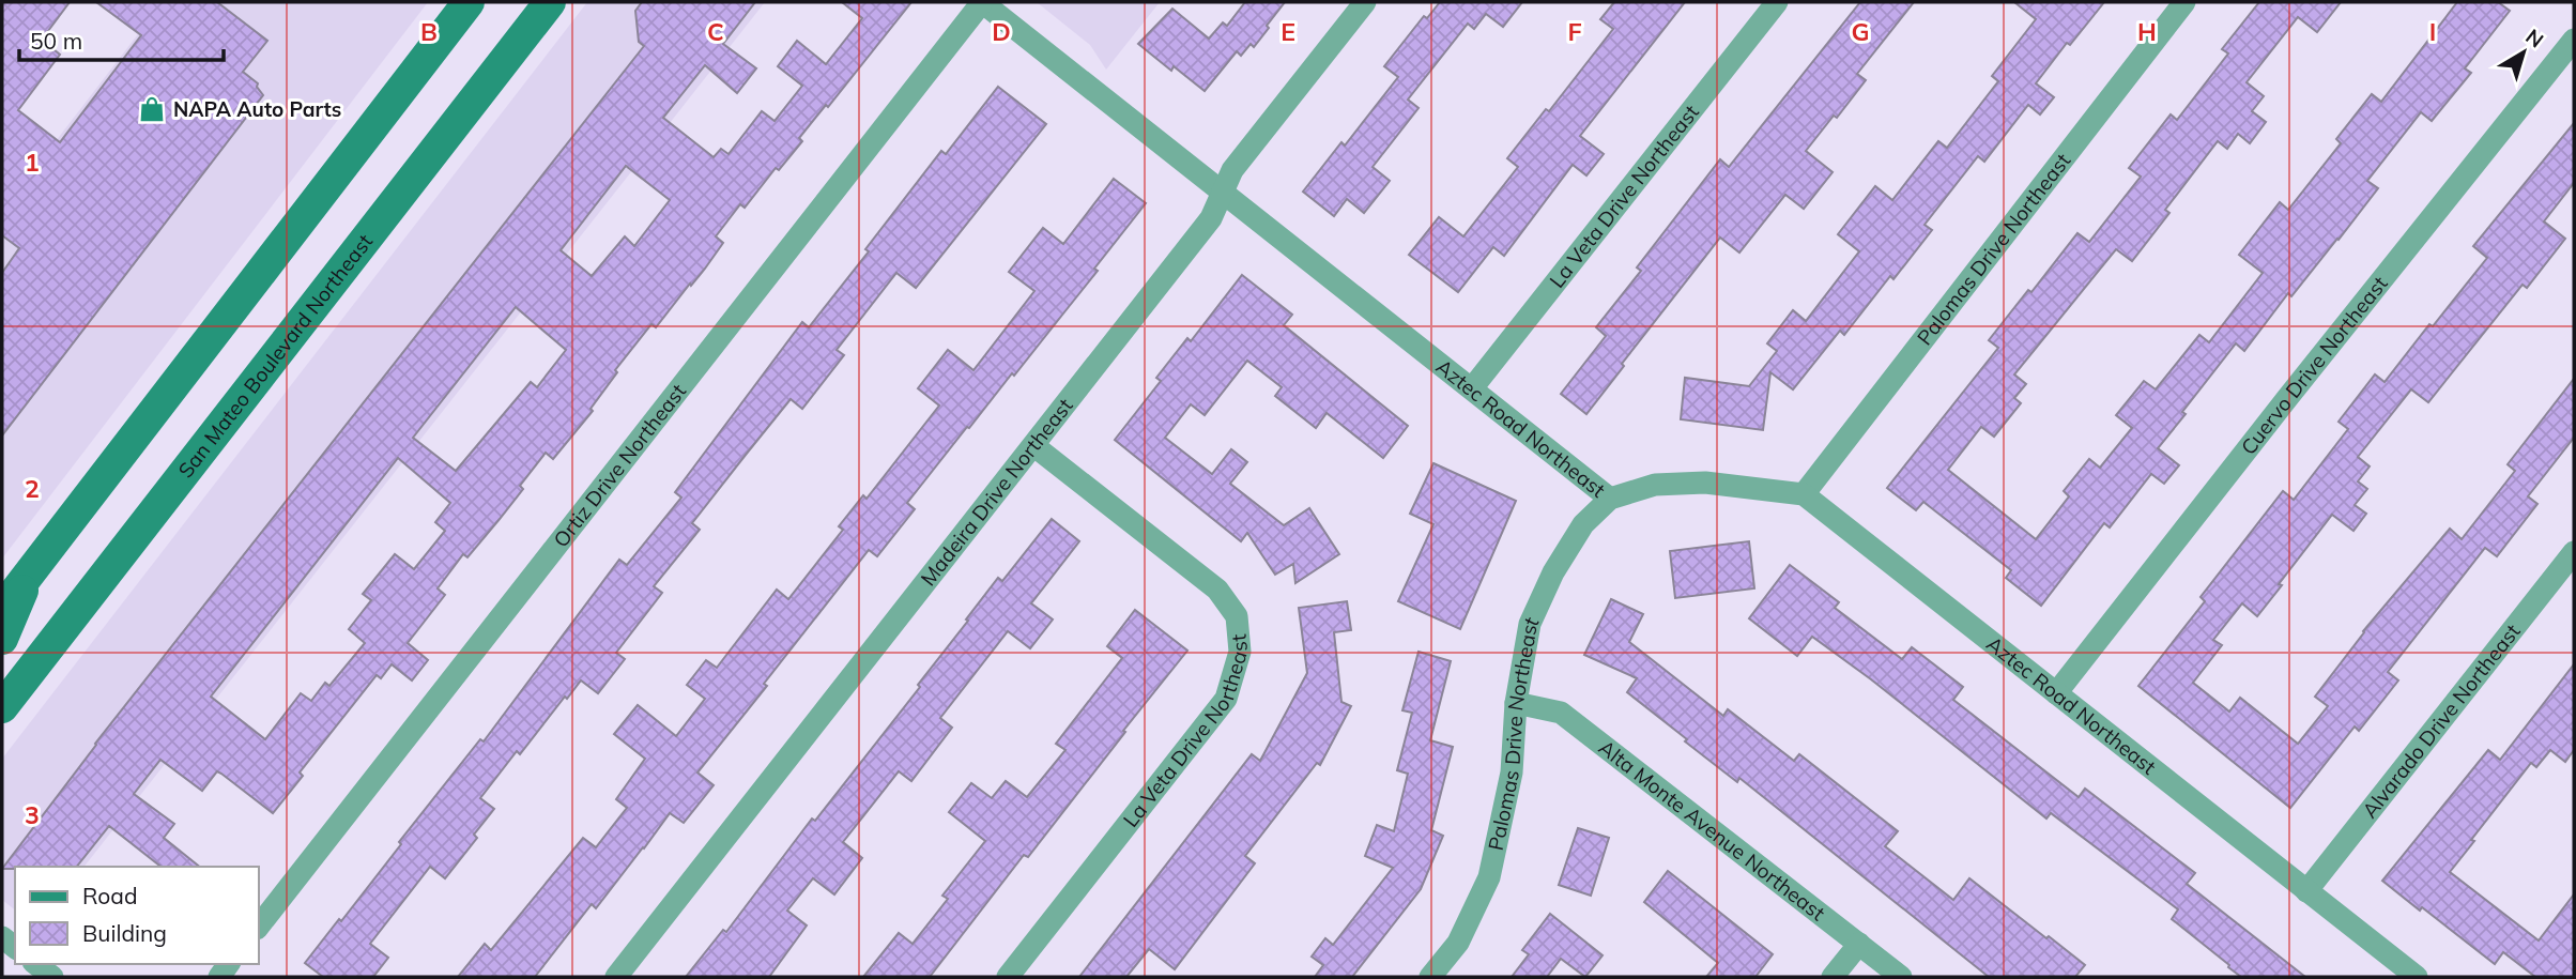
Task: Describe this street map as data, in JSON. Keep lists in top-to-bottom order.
{
  "streets": {
    "main road": ["San Mateo Boulevard Northeast"],
    "street": [
      "La Veta Drive Northeast",
      "Palomas Drive Northeast",
      "Cuervo Drive Northeast",
      "Aztec Road Northeast",
      "Ortiz Drive Northeast",
      "Madeira Drive Northeast",
      "Alvarado Drive Northeast",
      "Alta Monte Avenue Northeast"
    ]
  },
  "crossings": [
    ["La Veta Drive Northeast", "Aztec Road Northeast"],
    ["La Veta Drive Northeast", "Madeira Drive Northeast"],
    ["Palomas Drive Northeast", "Aztec Road Northeast"],
    ["Palomas Drive Northeast", "Alta Monte Avenue Northeast"],
    ["Cuervo Drive Northeast", "Aztec Road Northeast"],
    ["Aztec Road Northeast", "Ortiz Drive Northeast"],
    ["Aztec Road Northeast", "Madeira Drive Northeast"],
    ["Aztec Road Northeast", "Alvarado Drive Northeast"]
  ],
  "places": {
    "shop": ["NAPA Auto Parts"]
  },
  "legend": ["Road", "Building"],
  "scale_bar": "50 m",
  "north": "top right",
  "grid": {
    "columns": [
      "B",
      "C",
      "D",
      "E",
      "F",
      "G",
      "H",
      "I"
    ],
    "rows": ["1", "2", "3"]
  }
}
